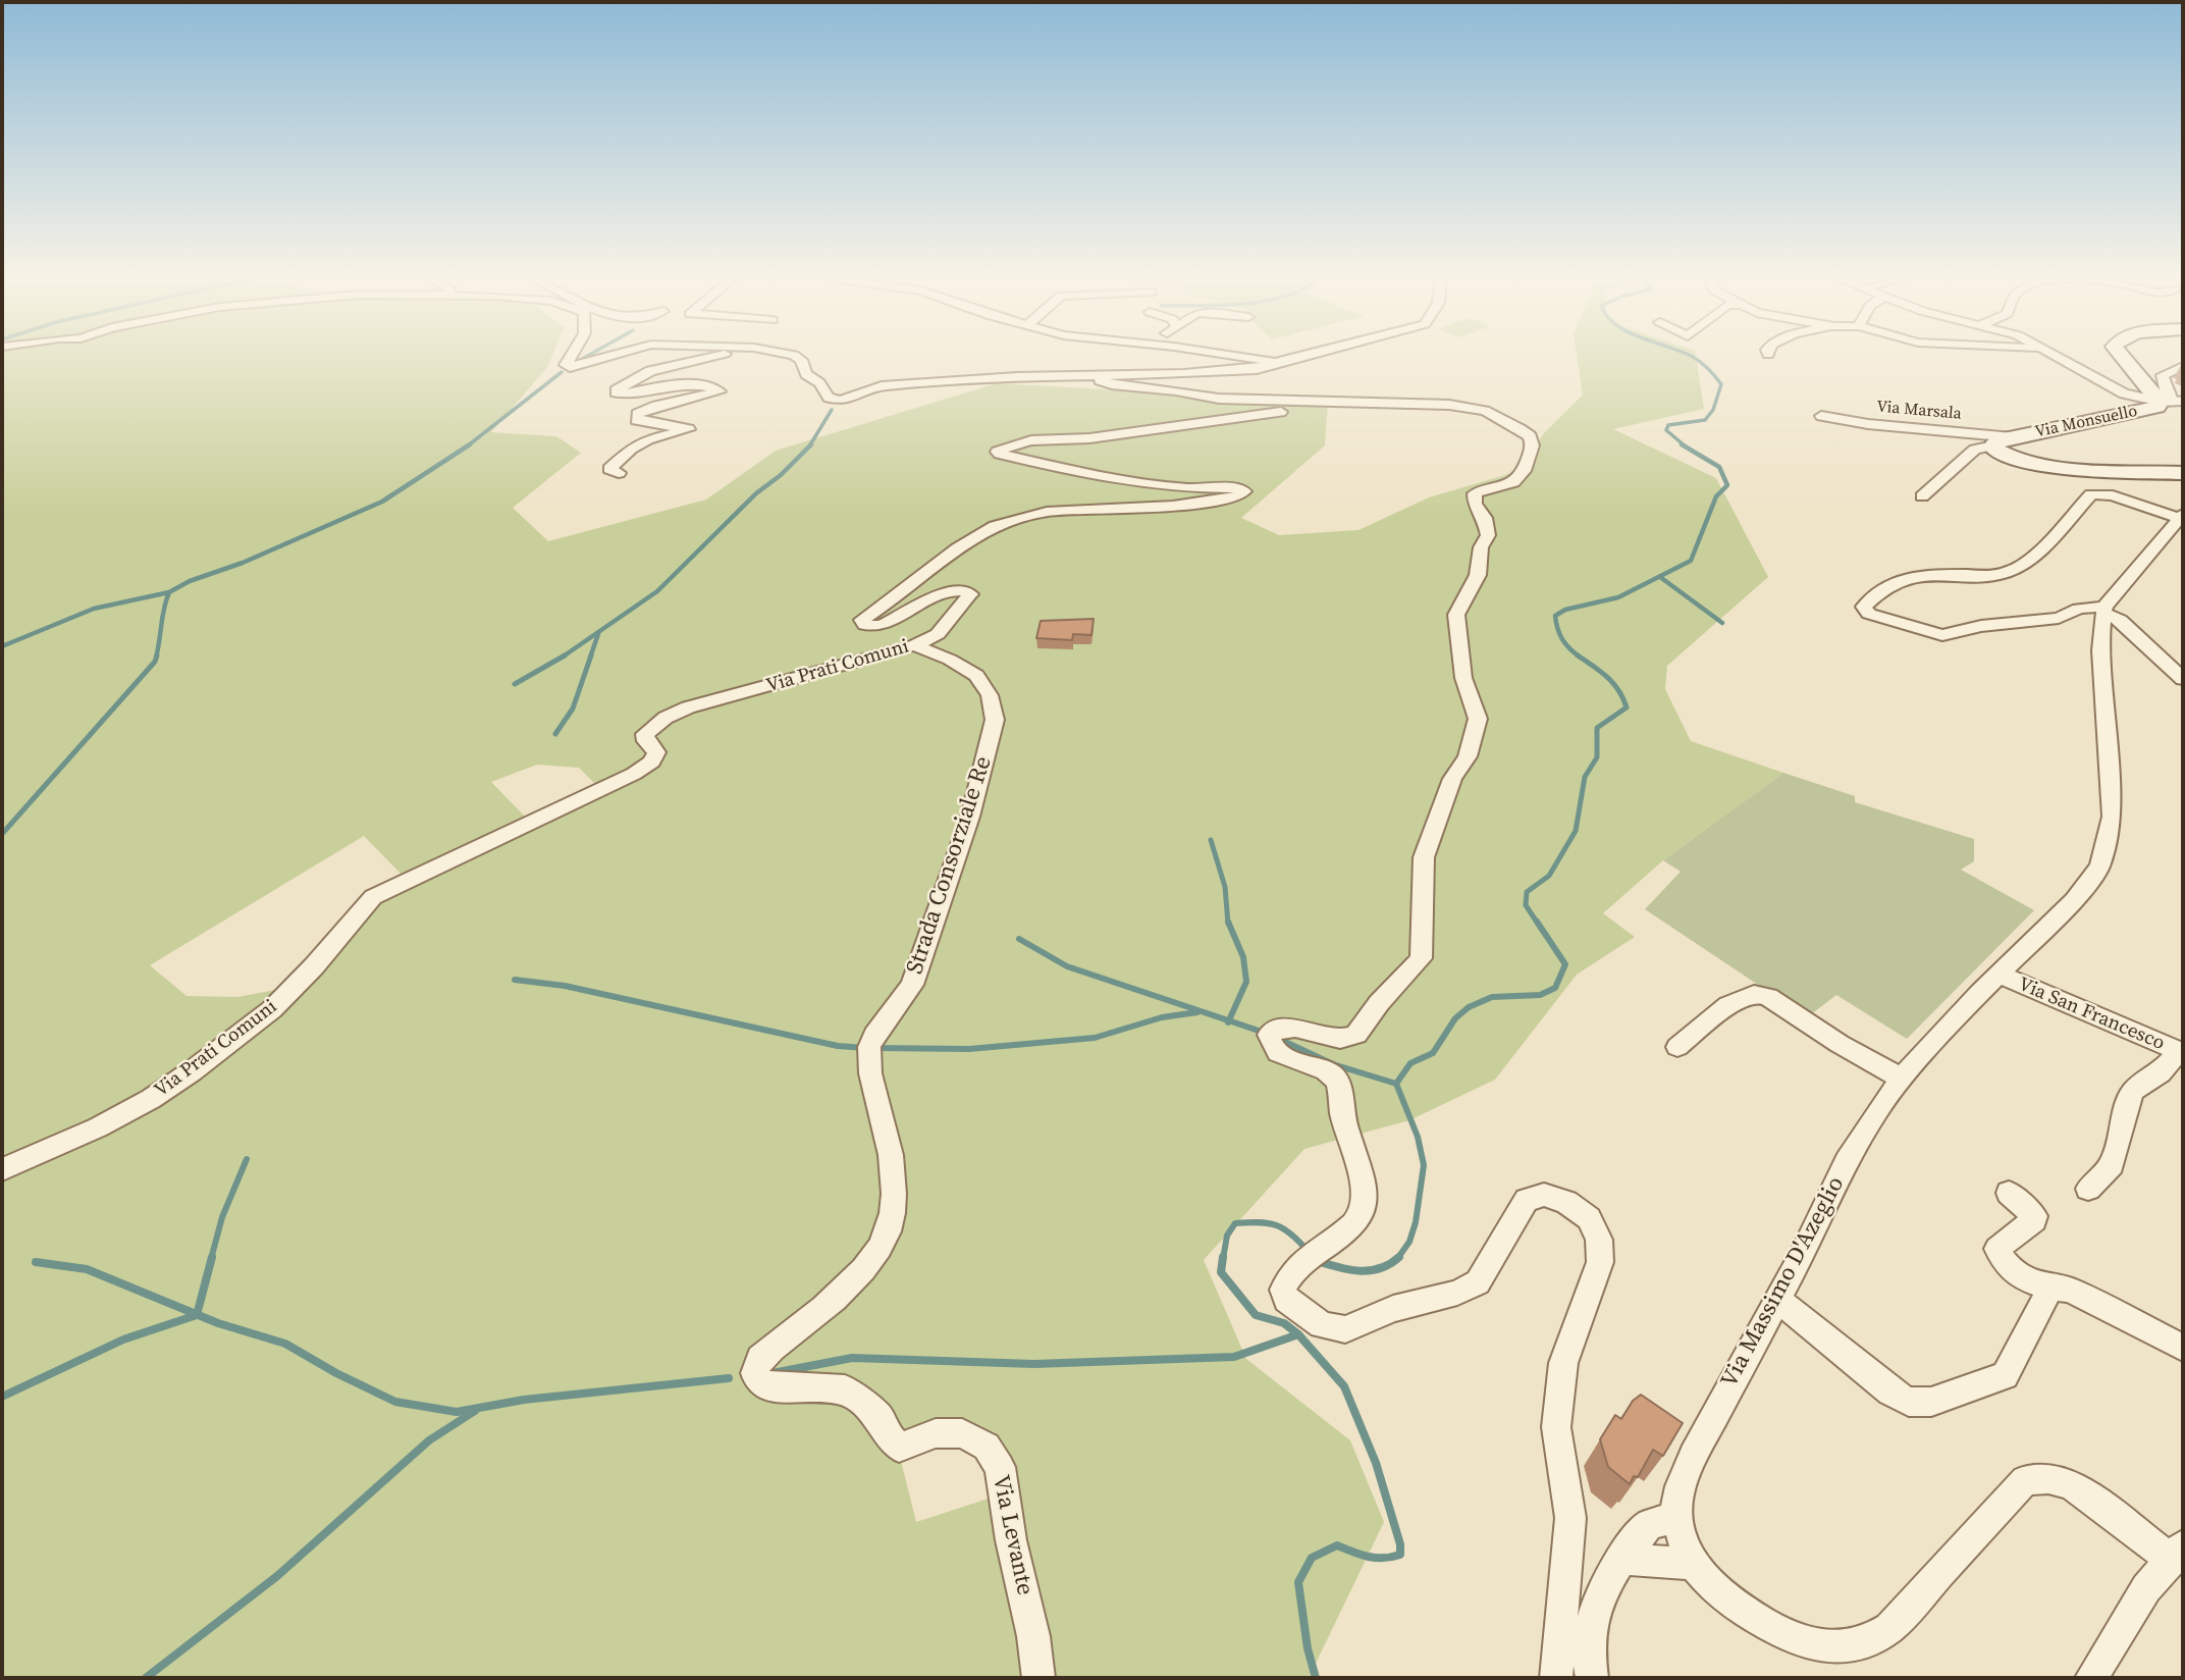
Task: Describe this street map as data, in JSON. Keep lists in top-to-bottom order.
{
  "streets": {
    "main road": ["Via Monsuello"],
    "street": [
      "Via Marsala",
      "Via Prati Comuni",
      "Strada Consorziale Re",
      "Via San Francesco",
      "Via Massimo D'Azeglio",
      "Via Levante"
    ]
  },
  "crossings": [
    ["Via Marsala", "Via Monsuello"],
    ["Via Prati Comuni", "Strada Consorziale Re"],
    ["Strada Consorziale Re", "Via Levante"],
    ["Via San Francesco", "Via Massimo D'Azeglio"]
  ]
}
